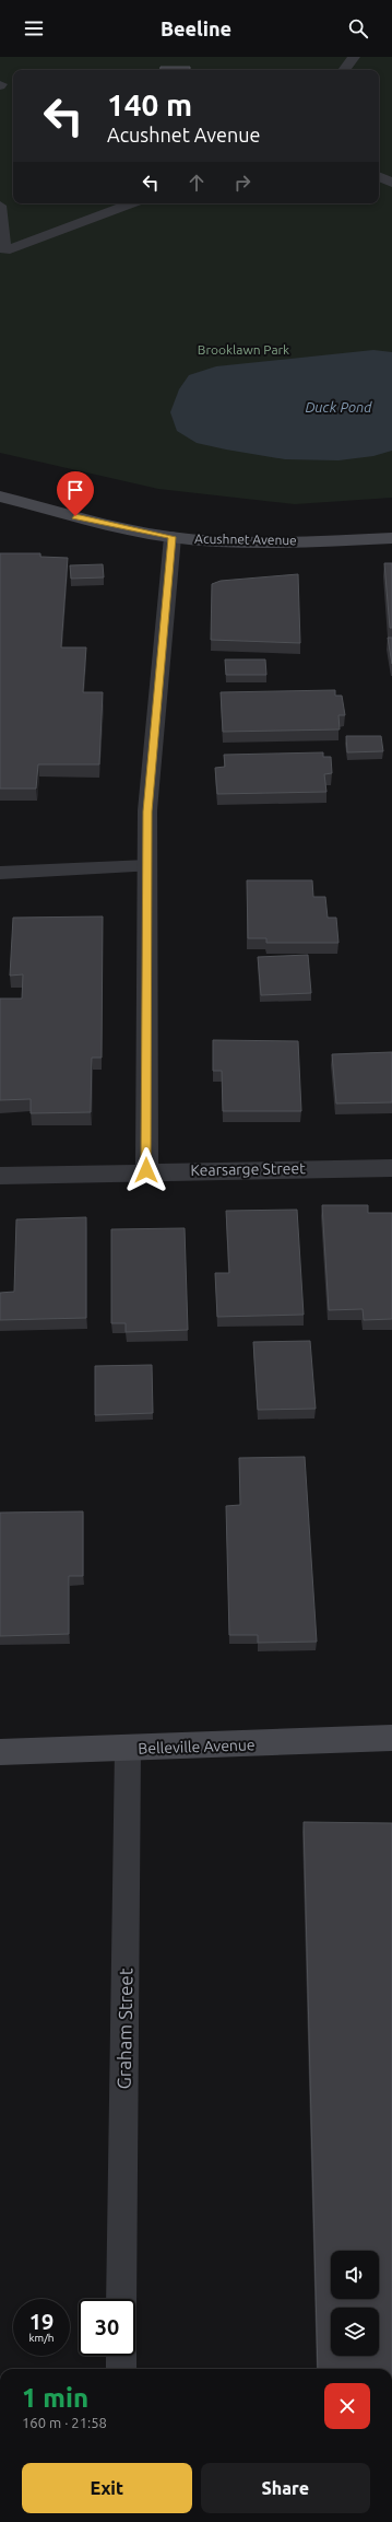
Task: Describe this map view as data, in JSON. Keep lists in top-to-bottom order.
{
  "streets": {
    "main road": ["Acushnet Avenue", "Belleville Avenue"],
    "street": ["Kearsarge Street"],
    "lane": ["Graham Street"]
  },
  "crossings": [
    ["Belleville Avenue", "Graham Street"]
  ],
  "water": ["Duck Pond"],
  "parks": ["Brooklawn Park"],
  "page": {
    "header": "Beeline",
    "turn": ["140 m", "Acushnet Avenue"],
    "speed": "19 km/h",
    "limit": "30",
    "heading": ["1 min", "160 m · 21:58"],
    "buttons": ["Exit", "Share"]
  }
}
